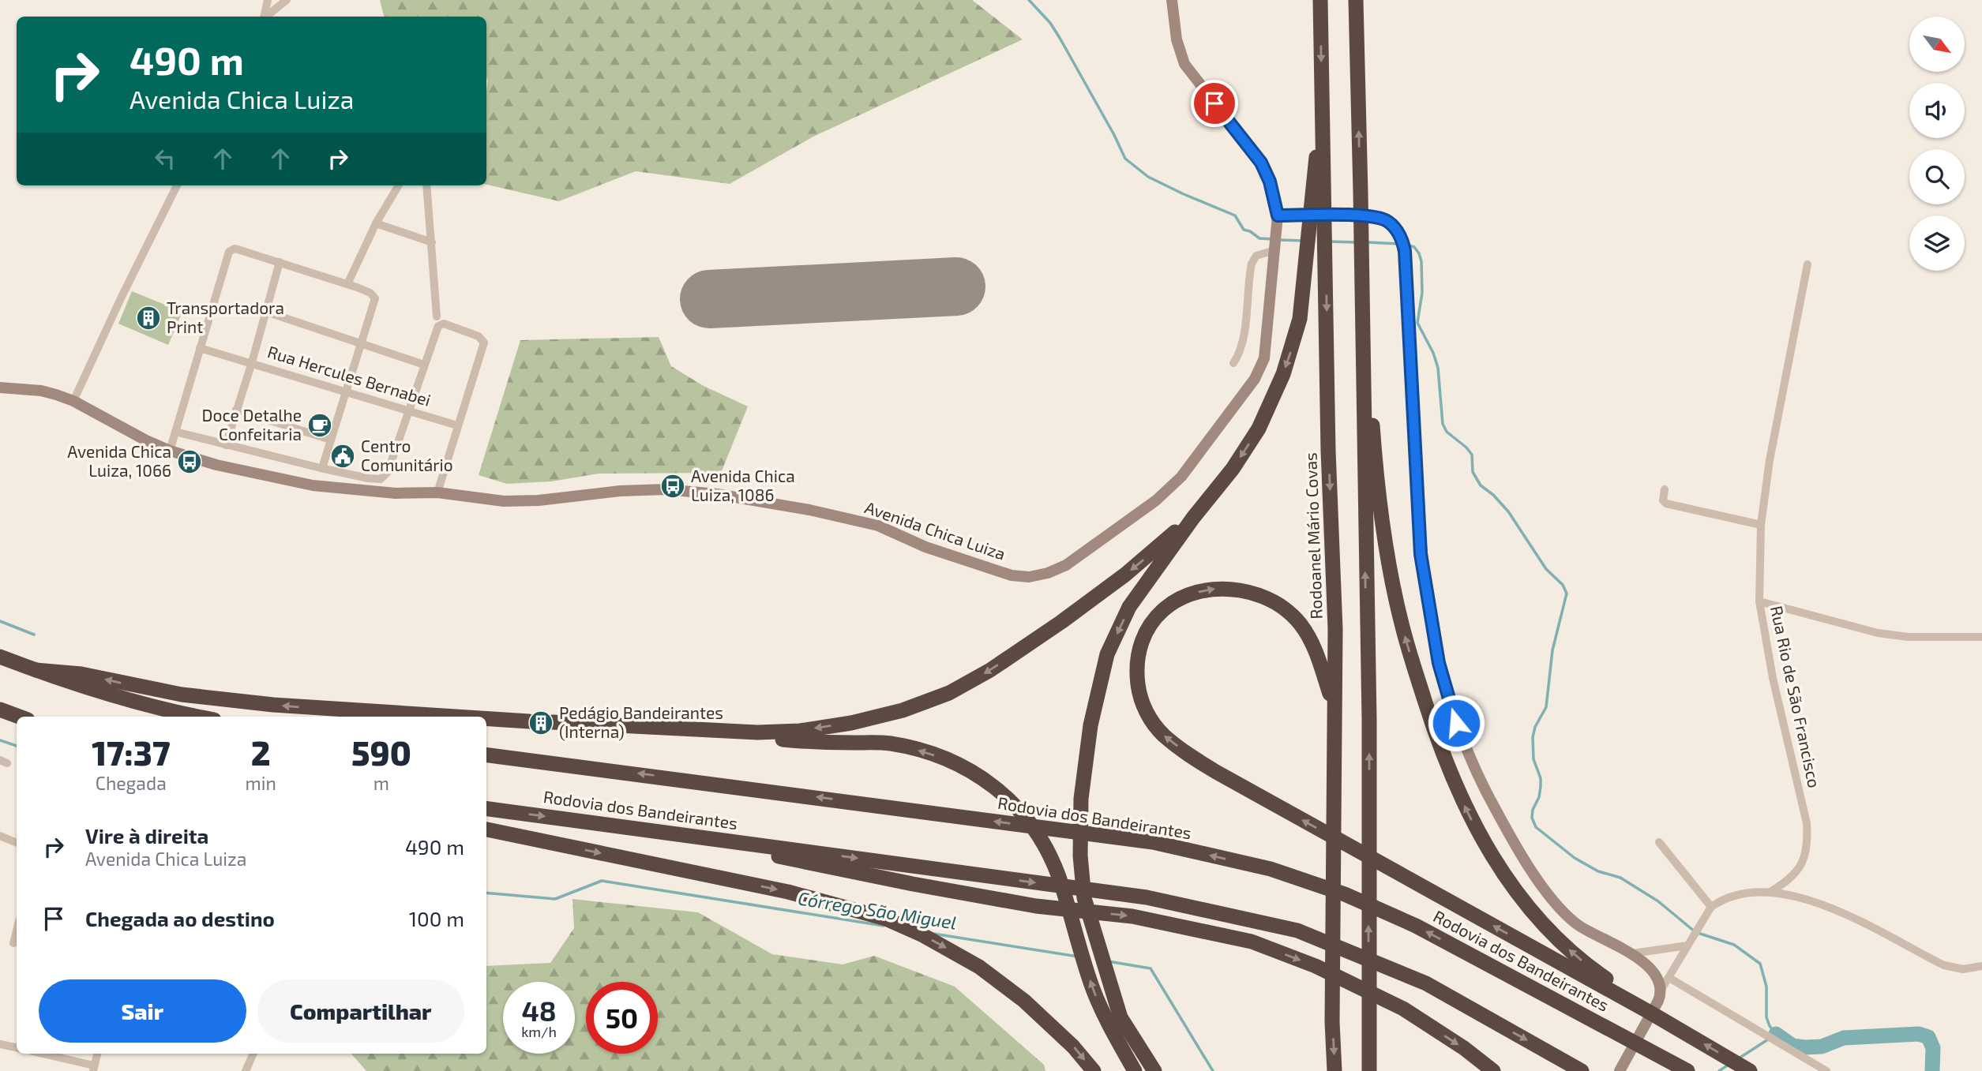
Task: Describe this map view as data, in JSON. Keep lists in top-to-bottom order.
{
  "streets": {
    "highway": ["Rodoanel Mário Covas", "Rodovia dos Bandeirantes"],
    "main road": ["Avenida Chica Luiza"],
    "street": ["Rua Hercules Bernabei", "Rua Rio de São Francisco"]
  },
  "water": ["Córrego São Miguel"],
  "places": {
    "building": ["Transportadora Print", "Pedágio Bandeirantes (Interna)"],
    "cafe": ["Doce Detalhe Confeitaria"],
    "public building": ["Centro Comunitário"],
    "bus stop": ["Avenida Chica Luiza, 1066", "Avenida Chica Luiza, 1086"]
  },
  "north": "bottom right",
  "page": {
    "turn": ["490 m", "Avenida Chica Luiza"],
    "eta": [
      "17:37",
      "Chegada",
      "2",
      "min",
      "590",
      "m"
    ],
    "list": [
      {
        "name": "Vire à direita",
        "note": "Avenida Chica Luiza",
        "value": "490 m"
      },
      {
        "name": "Chegada ao destino",
        "value": "100 m"
      }
    ],
    "buttons": ["Sair", "Compartilhar"],
    "speed": "48 km/h",
    "limit": "50"
  }
}
